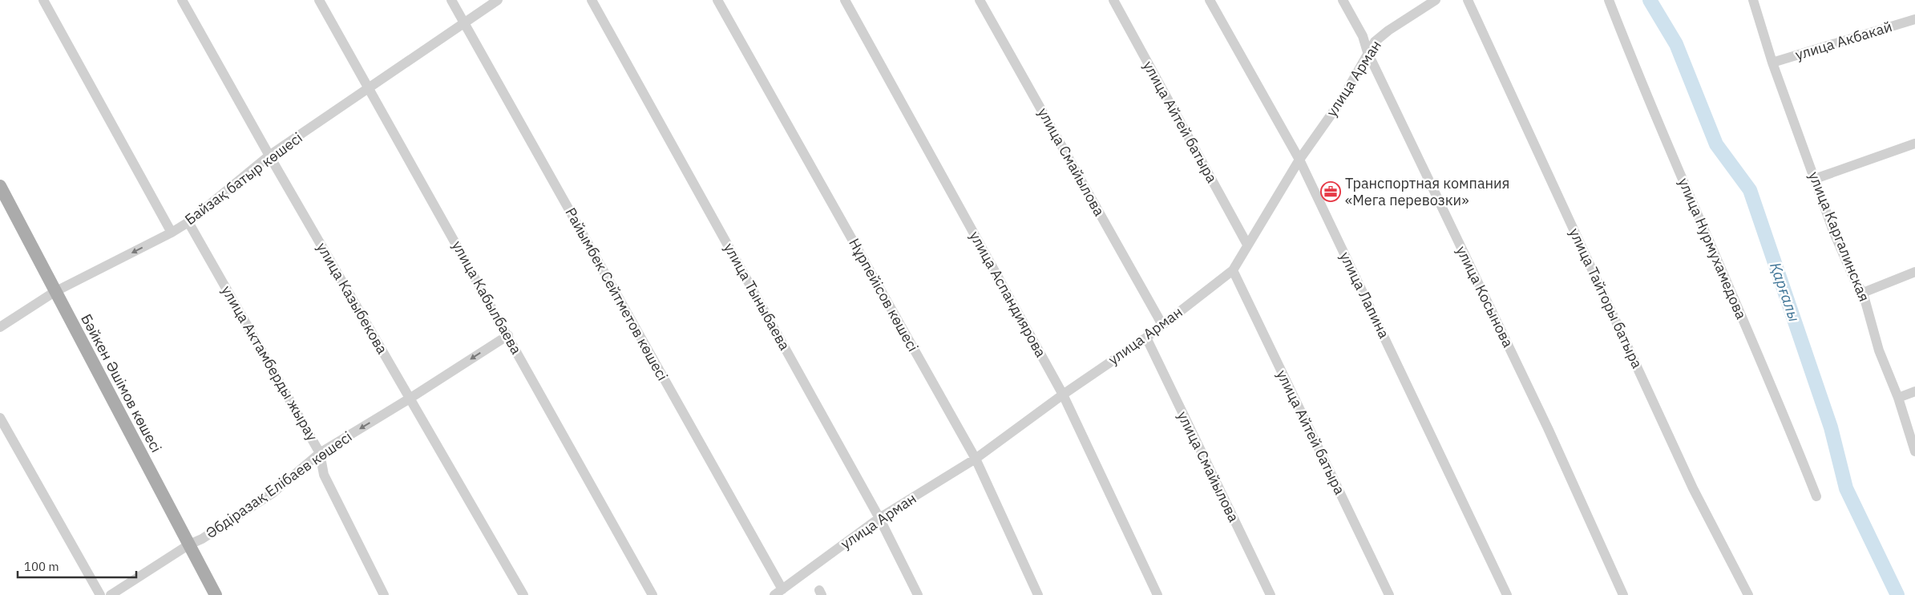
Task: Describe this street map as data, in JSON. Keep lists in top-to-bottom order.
{
  "streets": {
    "main road": ["Бәйкен Әшімов көшесі"],
    "street": [
      "улица Акбакай",
      "улица Арман",
      "улица Айтей батыра",
      "улица Смайылова",
      "Байзақ батыр көшесі",
      "улица Каргалинская",
      "улица Нурмухамедова",
      "Райымбек Сейтметов көшесі",
      "улица Аспандиярова",
      "Нұрпейісов көшесі",
      "улица Лапина",
      "улица Тыныбаева",
      "улица Косынова",
      "улица Кабылбаева",
      "улица Казыбекова",
      "улица Тайторы батыра",
      "улица Актамберды жырау",
      "Әбдіразақ Елібаев көшесі"
    ]
  },
  "crossings": [
    ["улица Акбакай", "улица Каргалинская"],
    ["улица Арман", "улица Айтей батыра"],
    ["улица Арман", "улица Смайылова"],
    ["улица Арман", "Райымбек Сейтметов көшесі"],
    ["улица Арман", "улица Аспандиярова"],
    ["улица Арман", "Нұрпейісов көшесі"],
    ["улица Арман", "улица Лапина"],
    ["улица Арман", "улица Тыныбаева"],
    ["улица Арман", "улица Косынова"],
    ["Байзақ батыр көшесі", "Райымбек Сейтметов көшесі"],
    ["Байзақ батыр көшесі", "улица Кабылбаева"],
    ["Байзақ батыр көшесі", "улица Казыбекова"],
    ["Байзақ батыр көшесі", "улица Актамберды жырау"],
    ["Байзақ батыр көшесі", "Бәйкен Әшімов көшесі"],
    ["улица Кабылбаева", "Әбдіразақ Елібаев көшесі"],
    ["улица Казыбекова", "Әбдіразақ Елібаев көшесі"],
    ["улица Актамберды жырау", "Әбдіразақ Елібаев көшесі"],
    ["Бәйкен Әшімов көшесі", "Әбдіразақ Елібаев көшесі"]
  ],
  "one_way": ["Әбдіразақ Елібаев көшесі"],
  "water": ["Қарғалы"],
  "places": {
    "office": ["Транспортная компания «Мега перевозки»"]
  },
  "scale_bar": "100 m"
}
